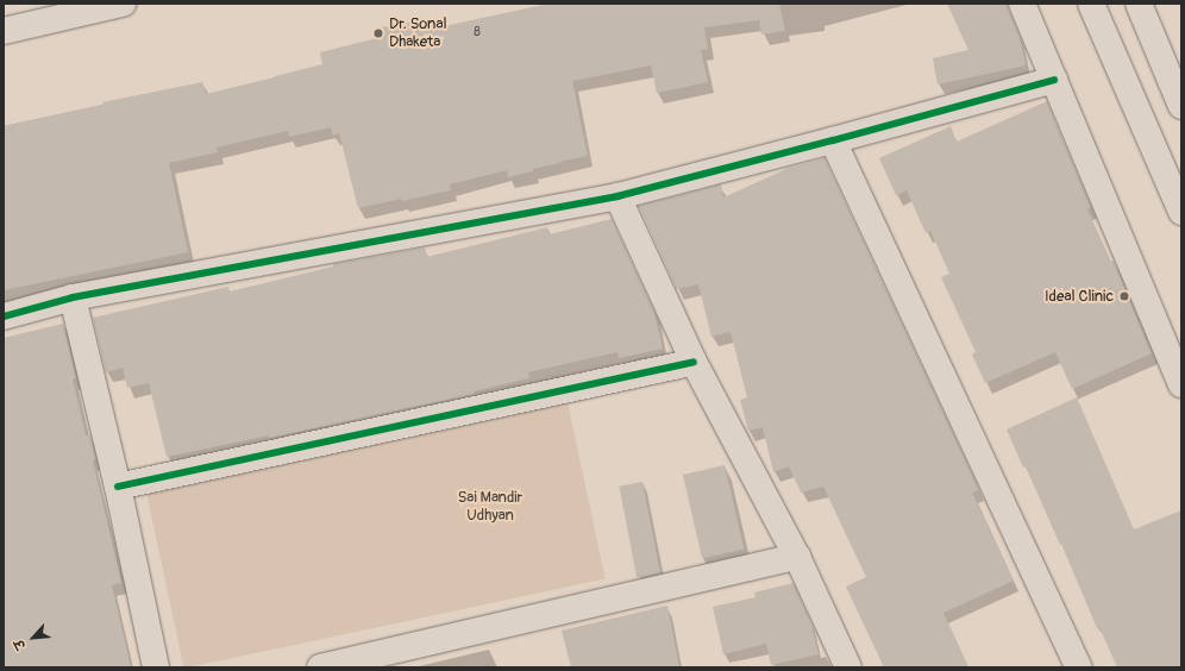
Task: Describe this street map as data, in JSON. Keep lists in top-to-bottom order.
{
  "parks": ["Sai Mandir Udhyan"],
  "places": ["Dr. Sonal Dhaketa", "Ideal Clinic"],
  "house_numbers": ["8"],
  "north": "bottom left"
}
